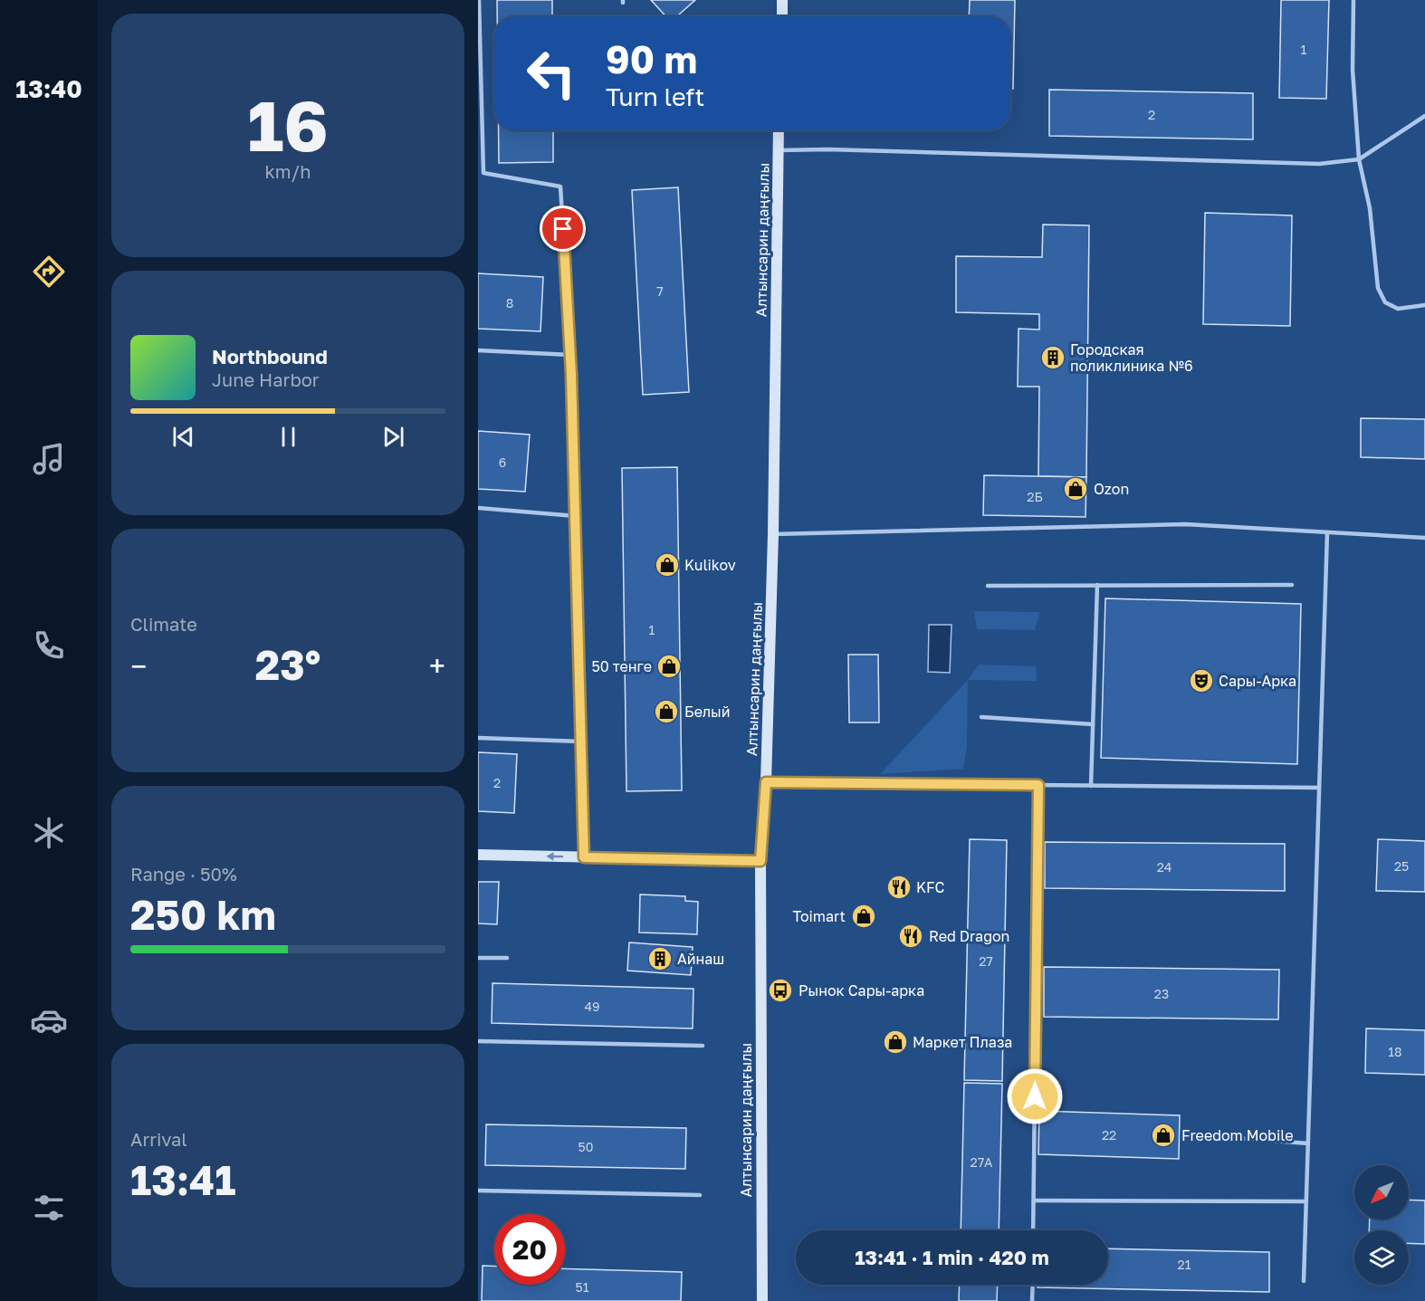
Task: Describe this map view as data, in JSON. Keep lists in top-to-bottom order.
{
  "streets": {
    "main road": ["Алтынсарин даңғылы"]
  },
  "places": {
    "building": ["Городская поликлиника №6", "Айнаш"],
    "shop": [
      "Ozon",
      "Kulikov",
      "50 тенге",
      "Белый",
      "Toimart",
      "Маркет Плаза",
      "Freedom Mobile"
    ],
    "theatre": ["Сары-Арка"],
    "restaurant": ["KFC", "Red Dragon"],
    "bus stop": ["Рынок Сары-арка"]
  },
  "house_numbers": [
    "1",
    "2",
    "7",
    "8",
    "6",
    "2Б",
    "1",
    "2",
    "25",
    "24",
    "27",
    "23",
    "49",
    "18",
    "22",
    "50",
    "27А",
    "21",
    "51"
  ],
  "north": "bottom left",
  "page": {
    "tabs": "13:40",
    "tile": [
      ["16", "km/h"],
      "Climate",
      ["Range · 50%", "250 km"],
      ["Arrival", "13:41"]
    ],
    "turn": ["90 m", "Turn left"],
    "song": ["Northbound", "June Harbor"],
    "heat": ["−", "23°", "+"],
    "limit": "20",
    "trip": "13:41 · 1 min · 420 m"
  }
}
